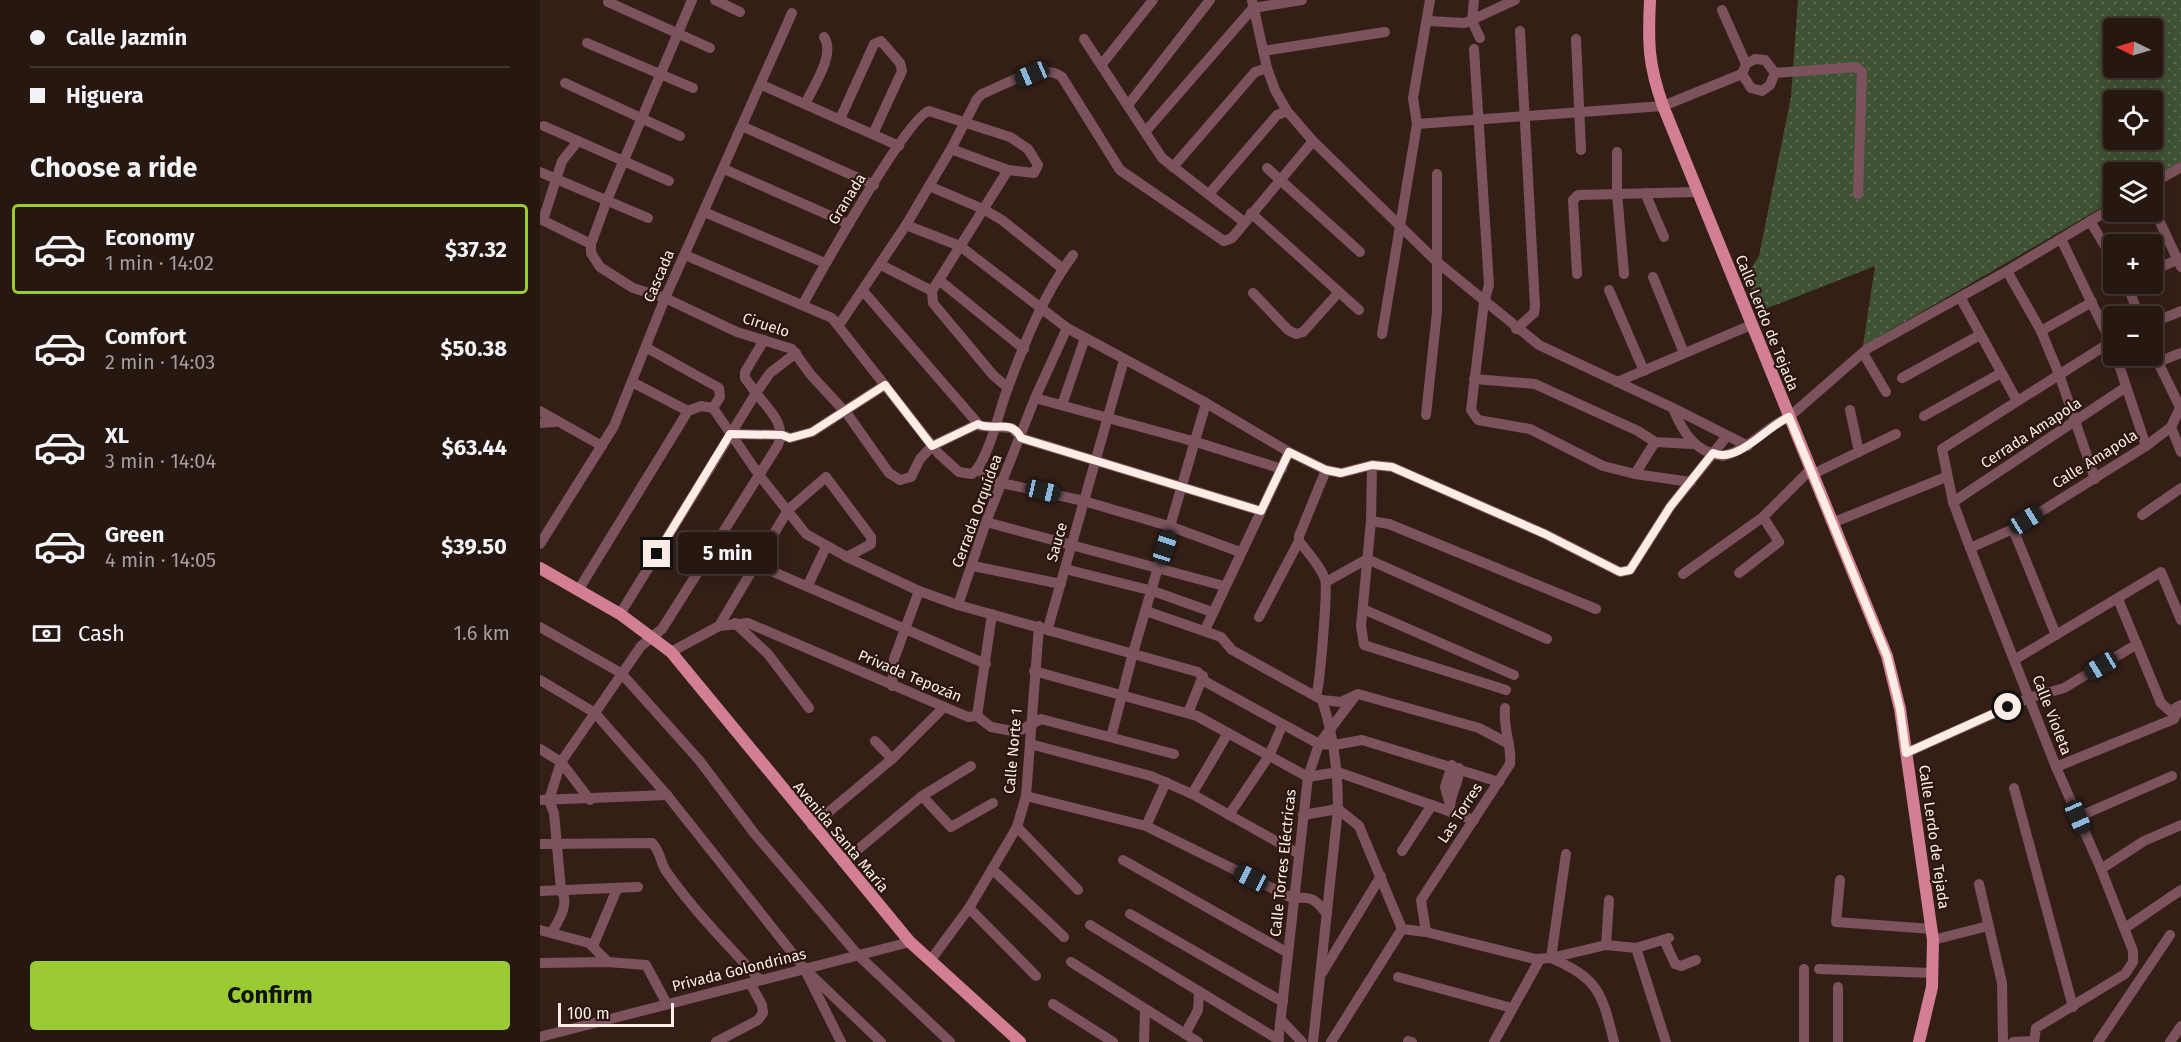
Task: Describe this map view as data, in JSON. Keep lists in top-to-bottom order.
{
  "streets": {
    "main road": ["Calle Lerdo de Tejada", "Avenida Santa María"],
    "street": [
      "Granada",
      "Cascada",
      "Ciruelo",
      "Cerrada Amapola",
      "Calle Amapola",
      "Cerrada Orquídea",
      "Sauce",
      "Privada Tepozán",
      "Calle Violeta",
      "Calle Norte 1",
      "Las Torres",
      "Calle Torres Eléctricas",
      "Privada Golondrinas"
    ]
  },
  "crossings": [
    ["Cascada", "Ciruelo"],
    ["Cerrada Amapola", "Calle Violeta"],
    ["Calle Amapola", "Calle Violeta"],
    ["Sauce", "Calle Norte 1"],
    ["Privada Tepozán", "Calle Norte 1"],
    ["Privada Tepozán", "Avenida Santa María"],
    ["Calle Norte 1", "Avenida Santa María"],
    ["Avenida Santa María", "Privada Golondrinas"]
  ],
  "scale_bar": "100 m",
  "north": "left",
  "page": {
    "banner": ["Calle Jazmín", "Higuera"],
    "map_buttons": ["+", "−"],
    "heading": "Choose a ride",
    "list": [
      {
        "name": "Economy",
        "note": "1 min · 14:02",
        "value": "$37.32"
      },
      {
        "name": "Comfort",
        "note": "2 min · 14:03",
        "value": "$50.38"
      },
      {
        "name": "XL",
        "note": "3 min · 14:04",
        "value": "$63.44"
      },
      {
        "name": "Green",
        "note": "4 min · 14:05",
        "value": "$39.50"
      }
    ],
    "bubble": "5 min",
    "pay": ["Cash", "1.6 km"],
    "buttons": "Confirm",
    "scale": "100 m"
  }
}
